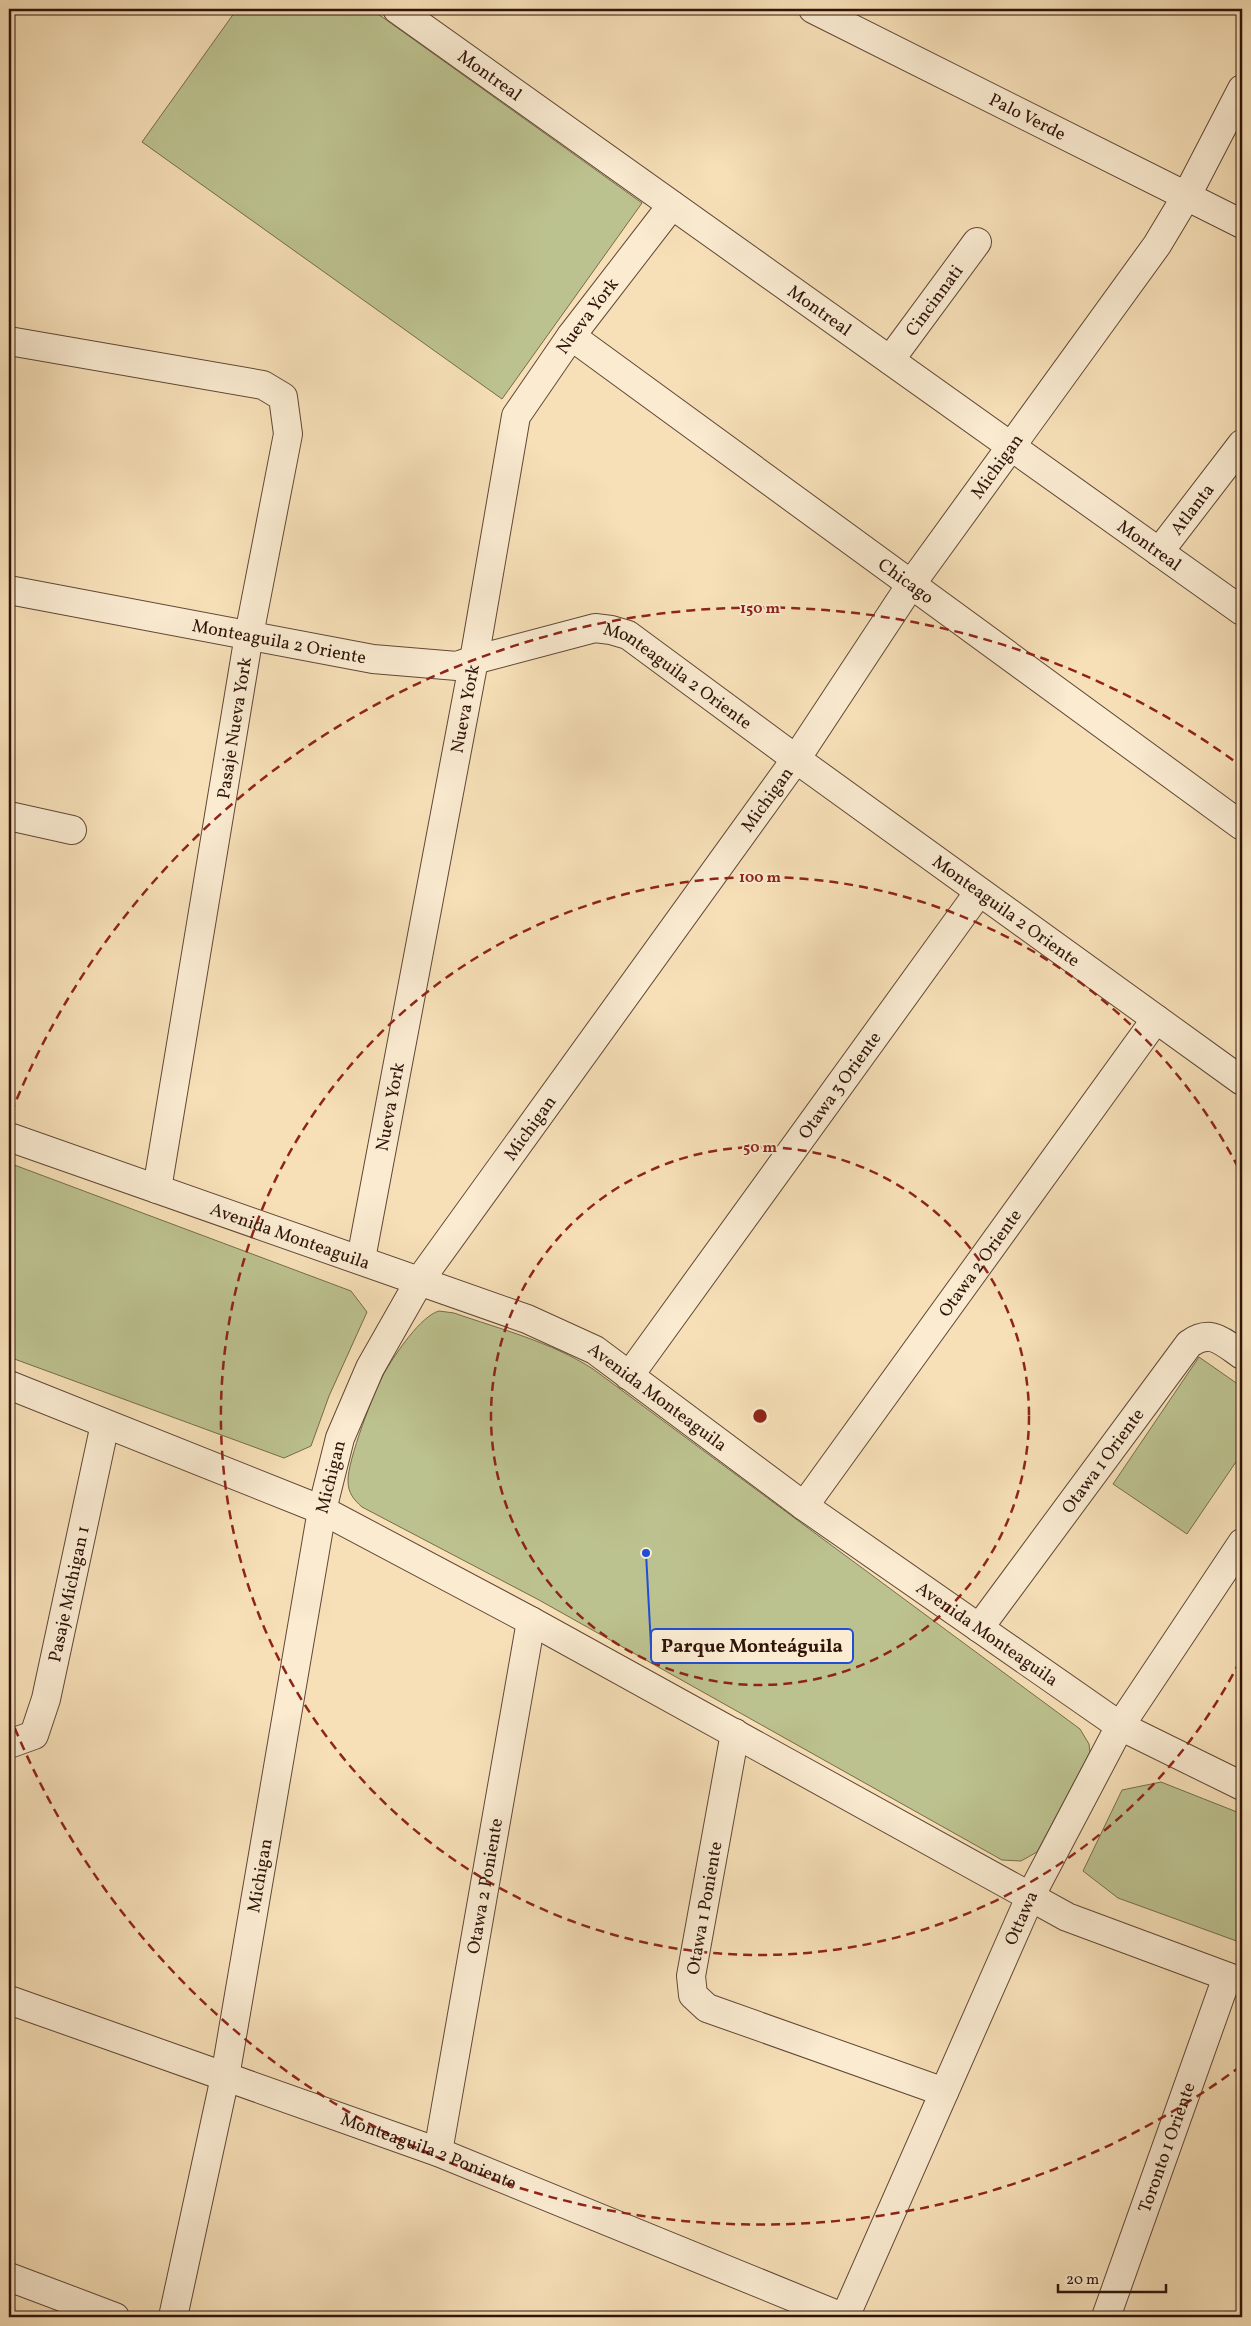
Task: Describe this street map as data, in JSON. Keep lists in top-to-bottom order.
{
  "streets": {
    "street": [
      "Montreal",
      "Palo Verde",
      "Cincinnati",
      "Nueva York",
      "Michigan",
      "Atlanta",
      "Chicago",
      "Monteaguila 2 Oriente",
      "Pasaje Nueva York",
      "Otawa 3 Oriente",
      "Avenida Monteaguila",
      "Otawa 2 Oriente",
      "Otawa 1 Oriente",
      "Pasaje Michigan 1",
      "Otawa 2 Poniente",
      "Otawa 1 Poniente",
      "Ottawa",
      "Toronto 1 Oriente",
      "Monteaguila 2 Poniente"
    ]
  },
  "crossings": [
    ["Montreal", "Cincinnati"],
    ["Montreal", "Nueva York"],
    ["Montreal", "Michigan"],
    ["Montreal", "Atlanta"],
    ["Palo Verde", "Michigan"],
    ["Nueva York", "Chicago"],
    ["Nueva York", "Monteaguila 2 Oriente"],
    ["Nueva York", "Avenida Monteaguila"],
    ["Michigan", "Chicago"],
    ["Michigan", "Monteaguila 2 Oriente"],
    ["Michigan", "Avenida Monteaguila"],
    ["Michigan", "Monteaguila 2 Poniente"],
    ["Monteaguila 2 Oriente", "Pasaje Nueva York"],
    ["Monteaguila 2 Oriente", "Otawa 3 Oriente"],
    ["Monteaguila 2 Oriente", "Otawa 2 Oriente"],
    ["Pasaje Nueva York", "Avenida Monteaguila"],
    ["Otawa 3 Oriente", "Avenida Monteaguila"],
    ["Avenida Monteaguila", "Otawa 2 Oriente"],
    ["Avenida Monteaguila", "Otawa 1 Oriente"],
    ["Avenida Monteaguila", "Ottawa"],
    ["Otawa 2 Poniente", "Monteaguila 2 Poniente"],
    ["Otawa 1 Poniente", "Ottawa"],
    ["Ottawa", "Monteaguila 2 Poniente"]
  ],
  "places": ["Parque Monteáguila"],
  "scale_bar": "20 m",
  "rings": ["150 m", "100 m", "50 m"]
}
